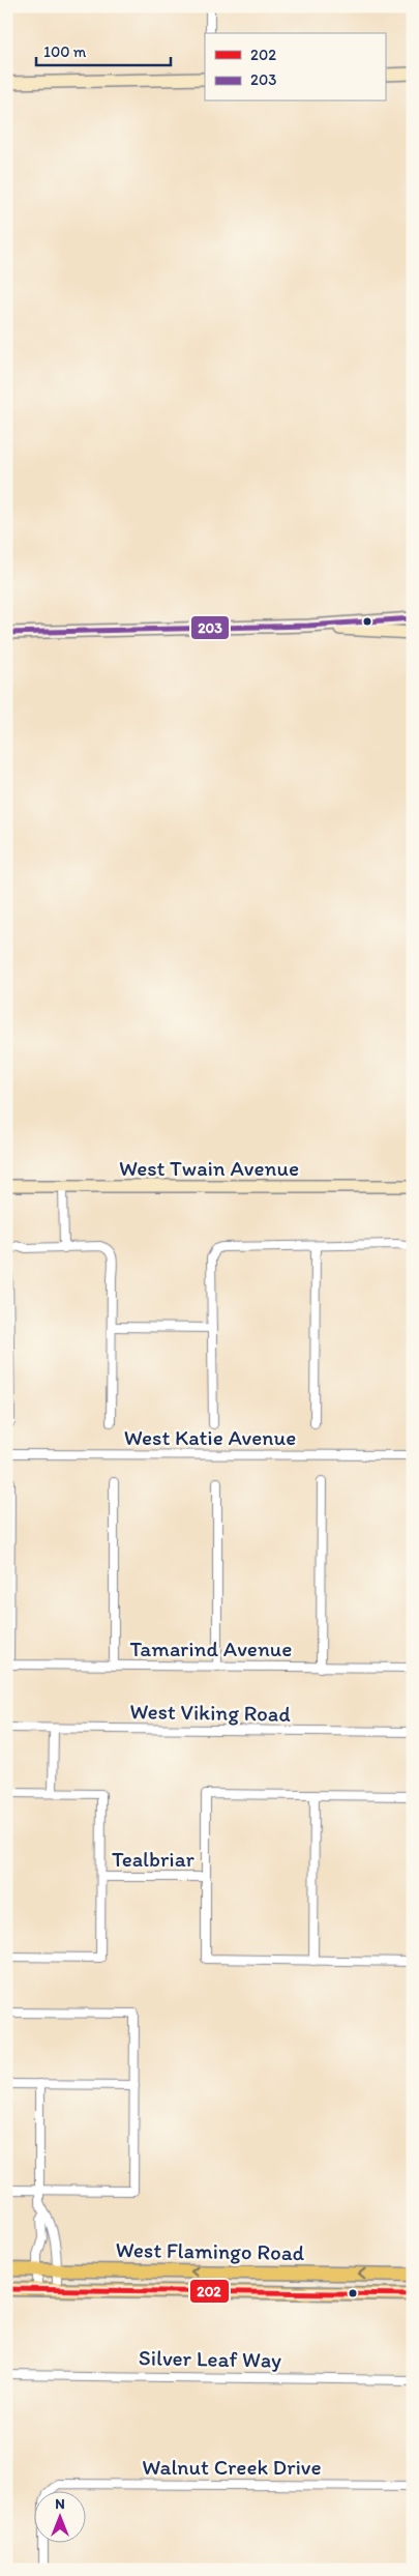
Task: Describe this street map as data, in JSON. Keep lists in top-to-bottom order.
{
  "streets": {
    "main road": ["West Twain Avenue", "West Flamingo Road"],
    "street": [
      "West Katie Avenue",
      "Tamarind Avenue",
      "West Viking Road",
      "Tealbriar",
      "Silver Leaf Way",
      "Walnut Creek Drive"
    ]
  },
  "lines": ["transit line 203", "transit line 202"],
  "legend": ["202", "203"],
  "scale_bar": "100 m",
  "north": "top"
}
